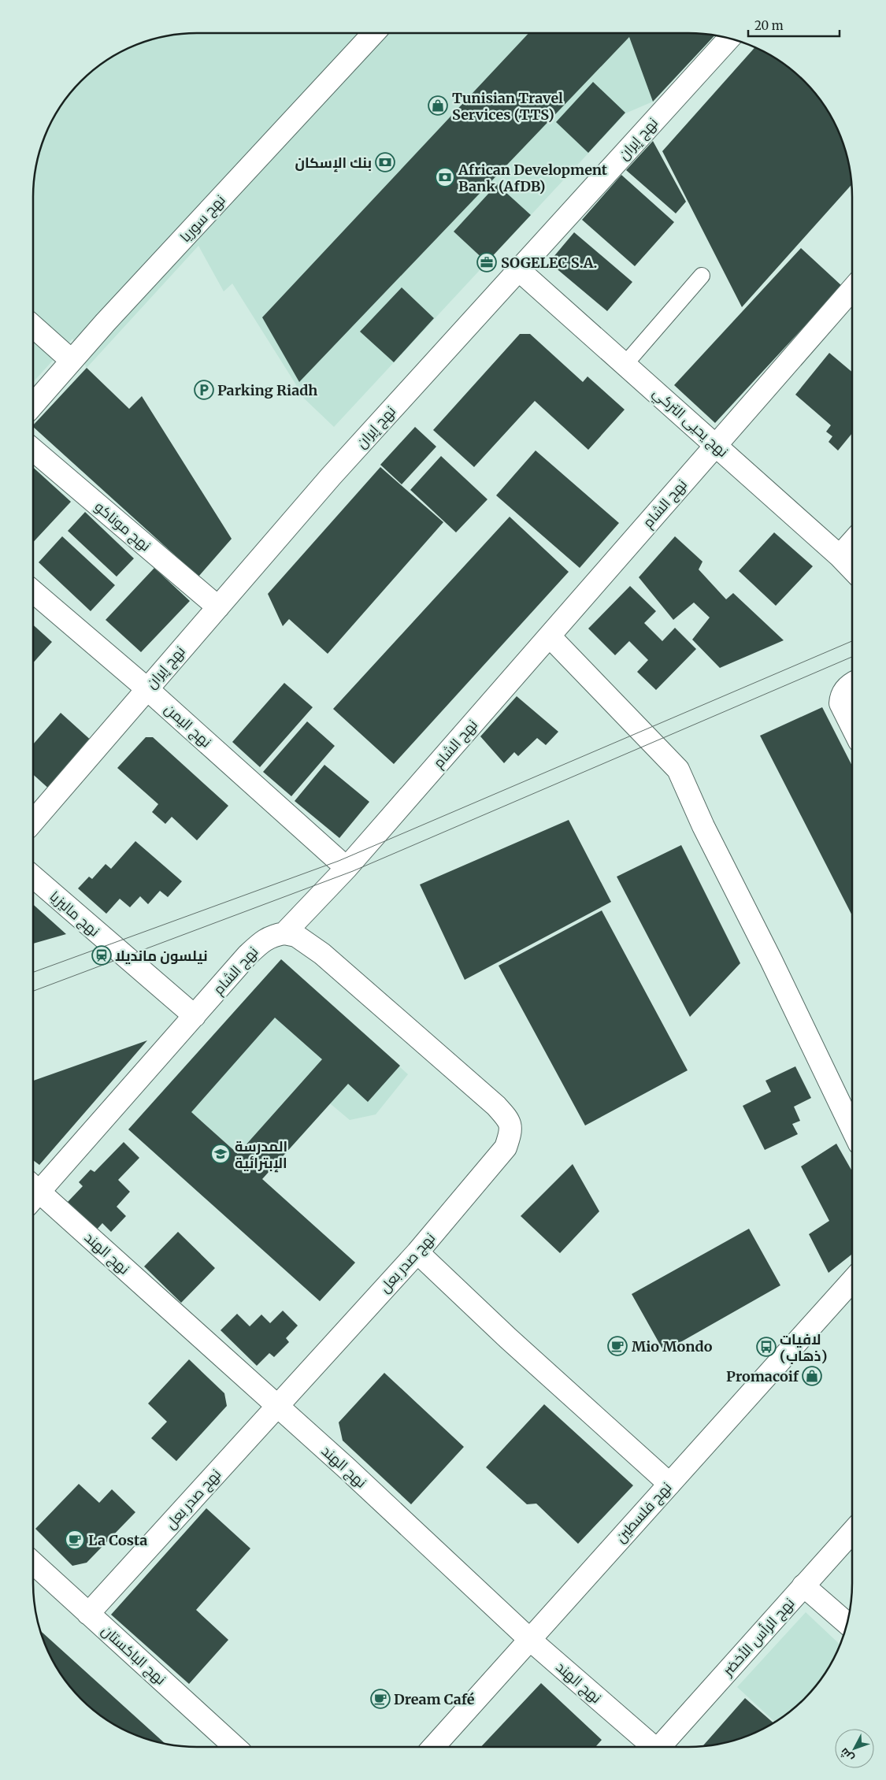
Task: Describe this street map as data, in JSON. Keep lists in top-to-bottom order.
{
  "streets": {
    "street": [
      "نهج إيران",
      "نهج سوريا",
      "نهج يحيى التركي",
      "نهج الشام",
      "نهج موناكو",
      "نهج اليمن",
      "نهج ماليزيا",
      "نهج الهند",
      "نهج صدر بعل",
      "نهج فلسطين",
      "نهج الرأس الأخضر",
      "نهج الباكستان"
    ]
  },
  "crossings": [
    ["نهج إيران", "نهج يحيى التركي"],
    ["نهج إيران", "نهج موناكو"],
    ["نهج إيران", "نهج اليمن"],
    ["نهج يحيى التركي", "نهج الشام"],
    ["نهج الشام", "نهج اليمن"],
    ["نهج الشام", "نهج ماليزيا"],
    ["نهج الشام", "نهج صدر بعل"],
    ["نهج الهند", "نهج صدر بعل"],
    ["نهج الهند", "نهج فلسطين"],
    ["نهج صدر بعل", "نهج الباكستان"]
  ],
  "places": {
    "shop": ["Tunisian Travel Services (TTS)", "Promacoif"],
    "bank": ["بنك الإسكان", "African Development Bank (AfDB)"],
    "office": ["SOGELEC S.A."],
    "parking": ["Parking Riadh"],
    "station": ["نيلسون مانديلا"],
    "school or university": ["المدرسة الإبترائية"],
    "cafe": ["Mio Mondo", "La Costa", "Dream Café"],
    "bus stop": ["لافيات (ذهاب)"]
  },
  "scale_bar": "20 m",
  "north": "bottom left"
}
